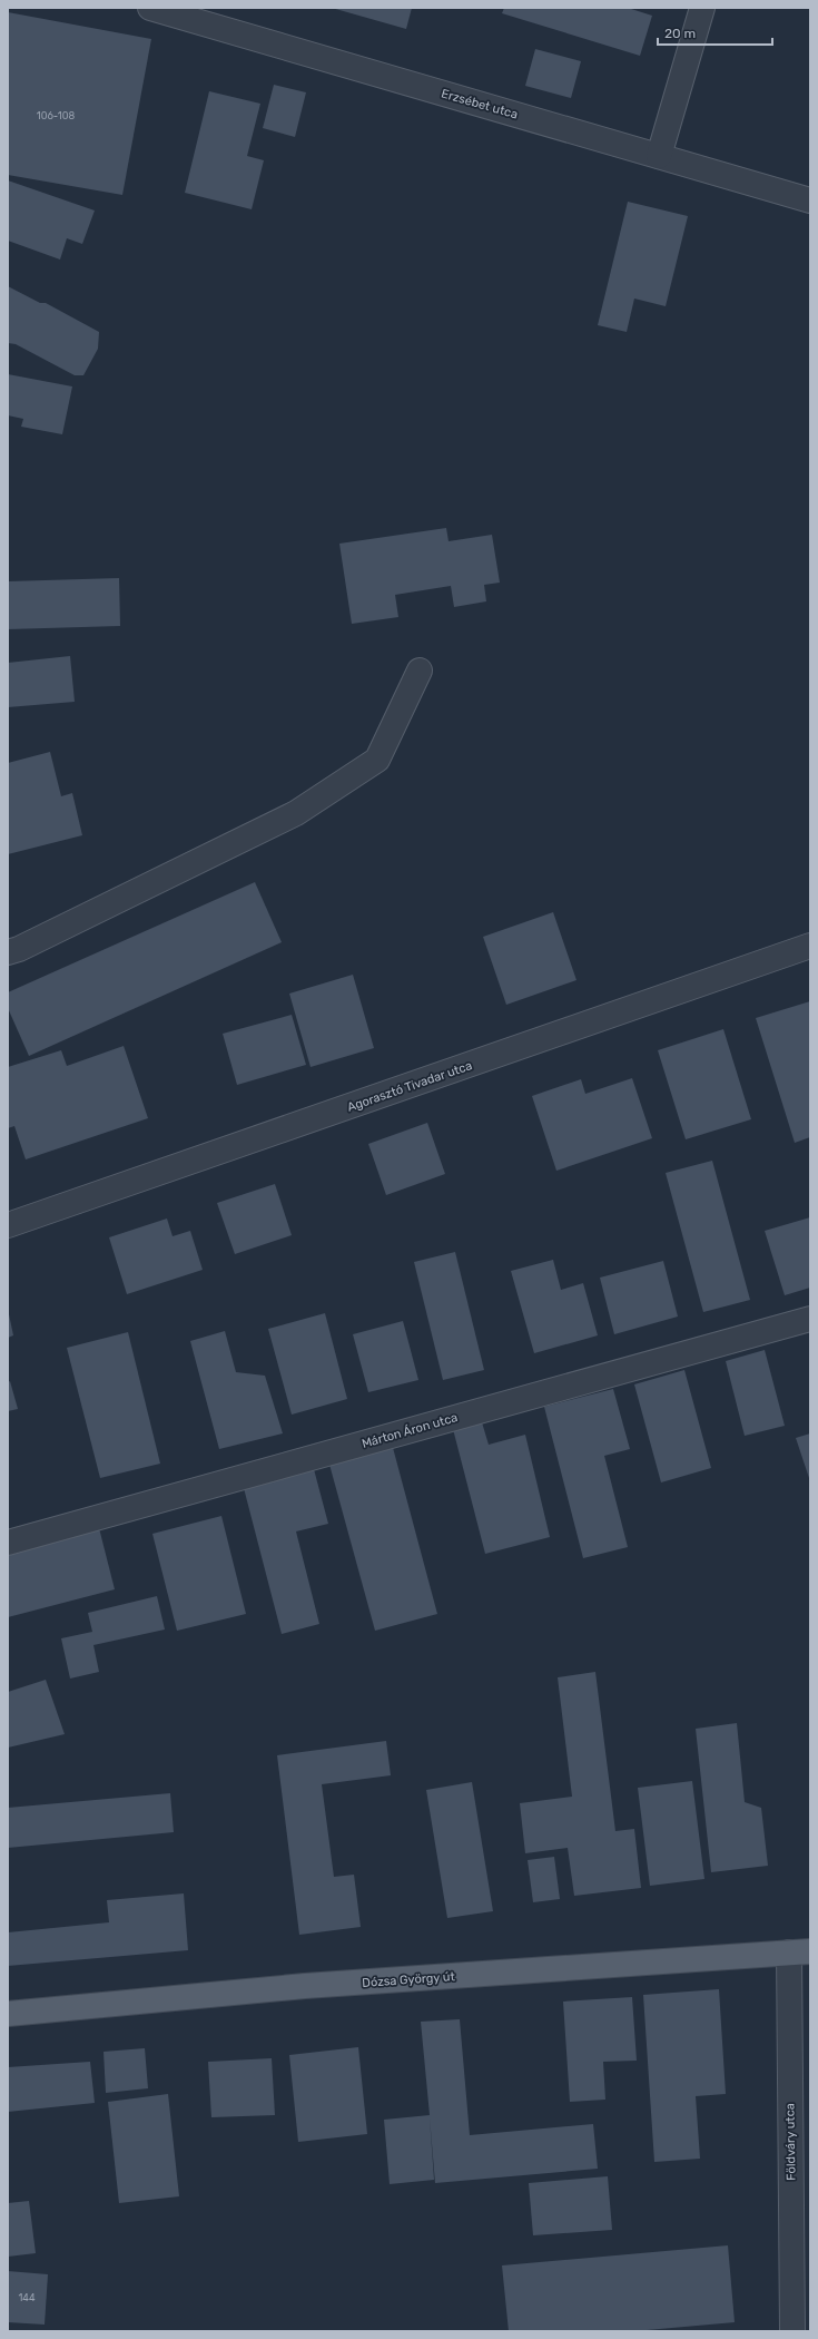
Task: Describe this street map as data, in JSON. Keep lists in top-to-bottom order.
{
  "streets": {
    "main road": ["Dózsa György út"],
    "street": [
      "Erzsébet utca",
      "Agorasztó Tivadar utca",
      "Márton Áron utca",
      "Földváry utca"
    ]
  },
  "crossings": [
    ["Dózsa György út", "Földváry utca"]
  ],
  "house_numbers": ["106-108", "144"],
  "scale_bar": "20 m"
}
